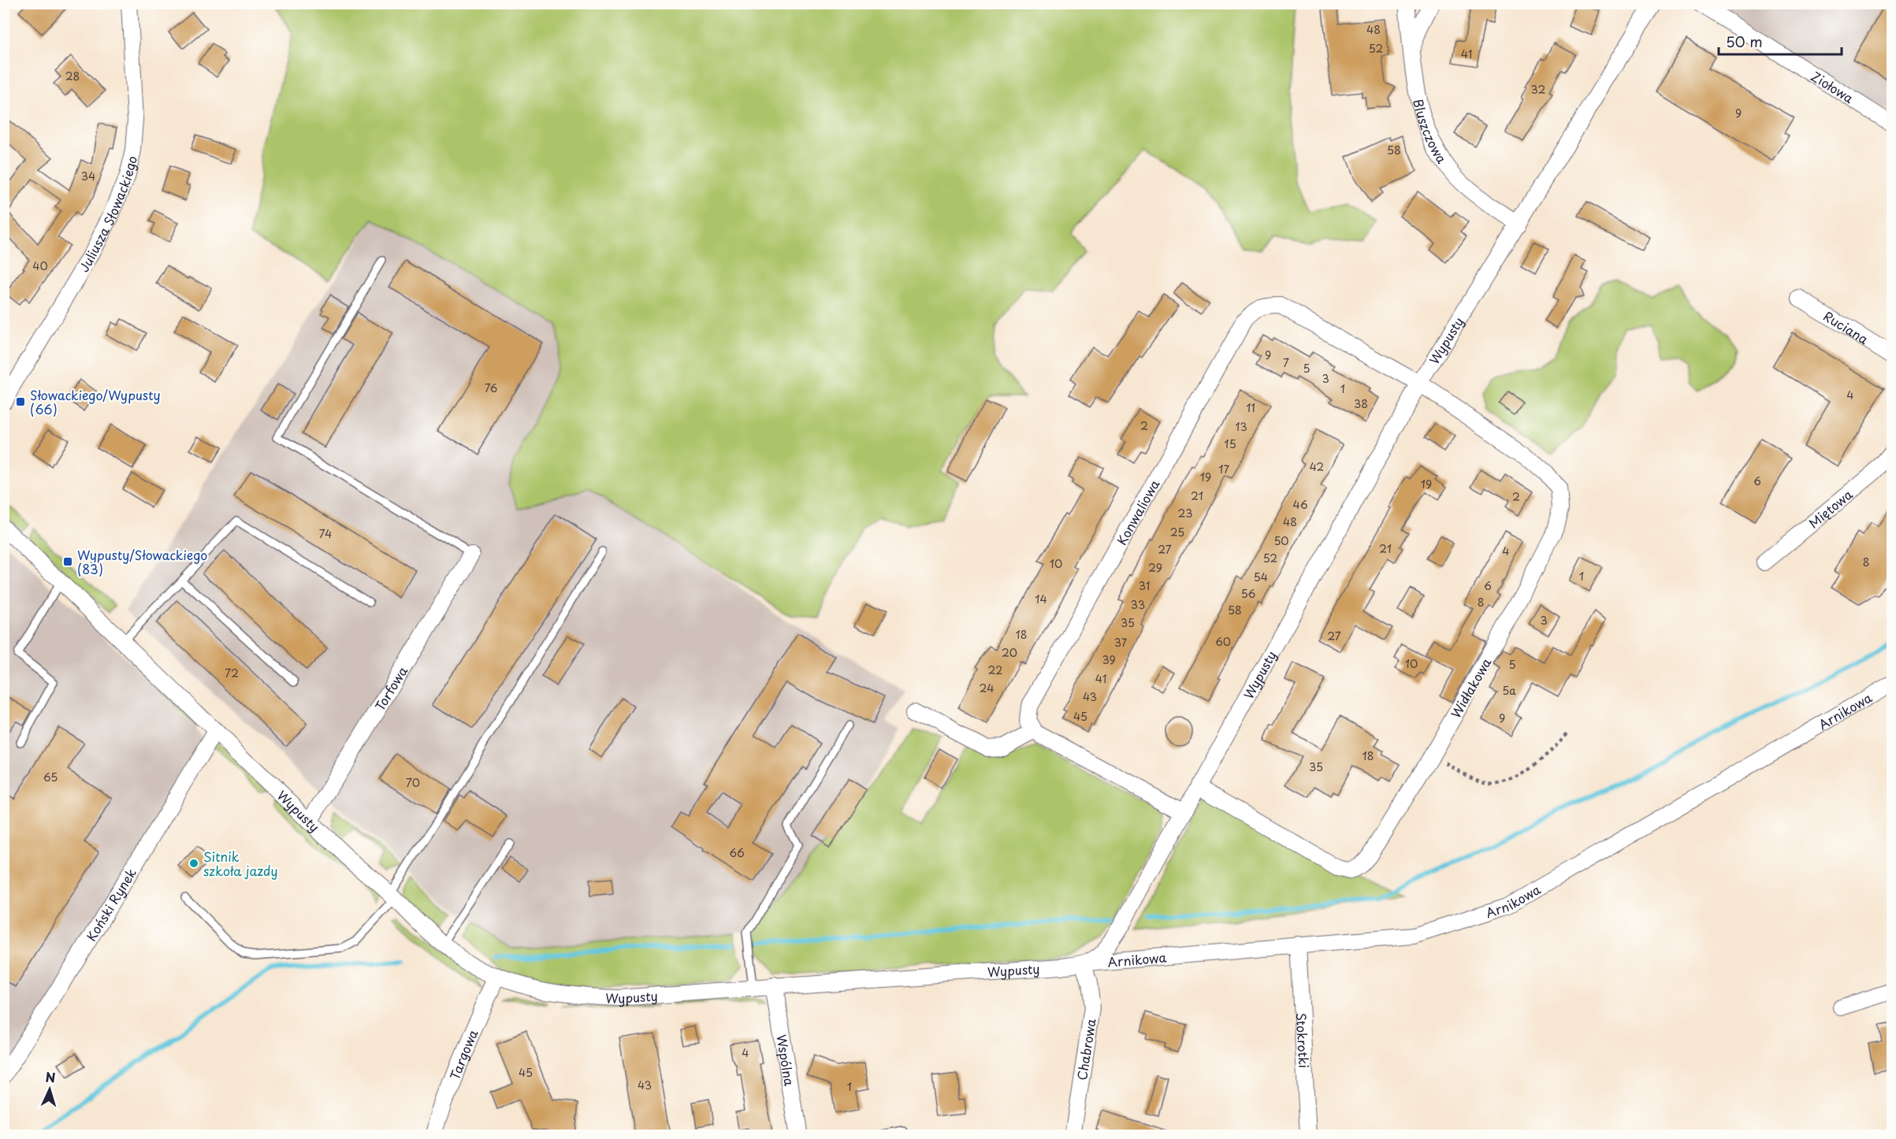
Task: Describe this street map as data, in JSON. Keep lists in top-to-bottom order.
{
  "streets": {
    "street": [
      "Ziołowa",
      "Bluszczowa",
      "Juliusza Słowackiego",
      "Ruciana",
      "Wypusty",
      "Miętowa",
      "Konwaliowa",
      "Widłakowa",
      "Torfowa",
      "Arnikowa",
      "Koński Rynek",
      "Stokrotki",
      "Chabrowa",
      "Targowa",
      "Wspólna"
    ]
  },
  "crossings": [
    ["Bluszczowa", "Wypusty"],
    ["Wypusty", "Konwaliowa"],
    ["Wypusty", "Widłakowa"],
    ["Wypusty", "Torfowa"],
    ["Wypusty", "Arnikowa"],
    ["Wypusty", "Koński Rynek"],
    ["Wypusty", "Chabrowa"],
    ["Wypusty", "Targowa"],
    ["Wypusty", "Wspólna"],
    ["Konwaliowa", "Widłakowa"],
    ["Arnikowa", "Stokrotki"],
    ["Arnikowa", "Chabrowa"]
  ],
  "places": {
    "transit": ["Słowackiego/Wypusty (66)", "Wypusty/Słowackiego (83)"],
    "other": ["Sitnik szkoła jazdy"]
  },
  "house_numbers": [
    "48",
    "52",
    "41",
    "28",
    "32",
    "9",
    "58",
    "34",
    "40",
    "9",
    "7",
    "5",
    "3",
    "76",
    "1",
    "4",
    "38",
    "11",
    "2",
    "13",
    "15",
    "42",
    "17",
    "19",
    "6",
    "19",
    "21",
    "2",
    "46",
    "23",
    "48",
    "25",
    "74",
    "50",
    "21",
    "27",
    "4",
    "52",
    "8",
    "10",
    "29",
    "1",
    "54",
    "31",
    "6",
    "56",
    "14",
    "8",
    "33",
    "58",
    "3",
    "35",
    "18",
    "27",
    "60",
    "37",
    "20",
    "39",
    "10",
    "5",
    "22",
    "72",
    "41",
    "24",
    "5a",
    "43",
    "45",
    "9",
    "18",
    "35",
    "65",
    "70",
    "66",
    "4",
    "45",
    "43",
    "1"
  ],
  "scale_bar": "50 m",
  "north": "top"
}
